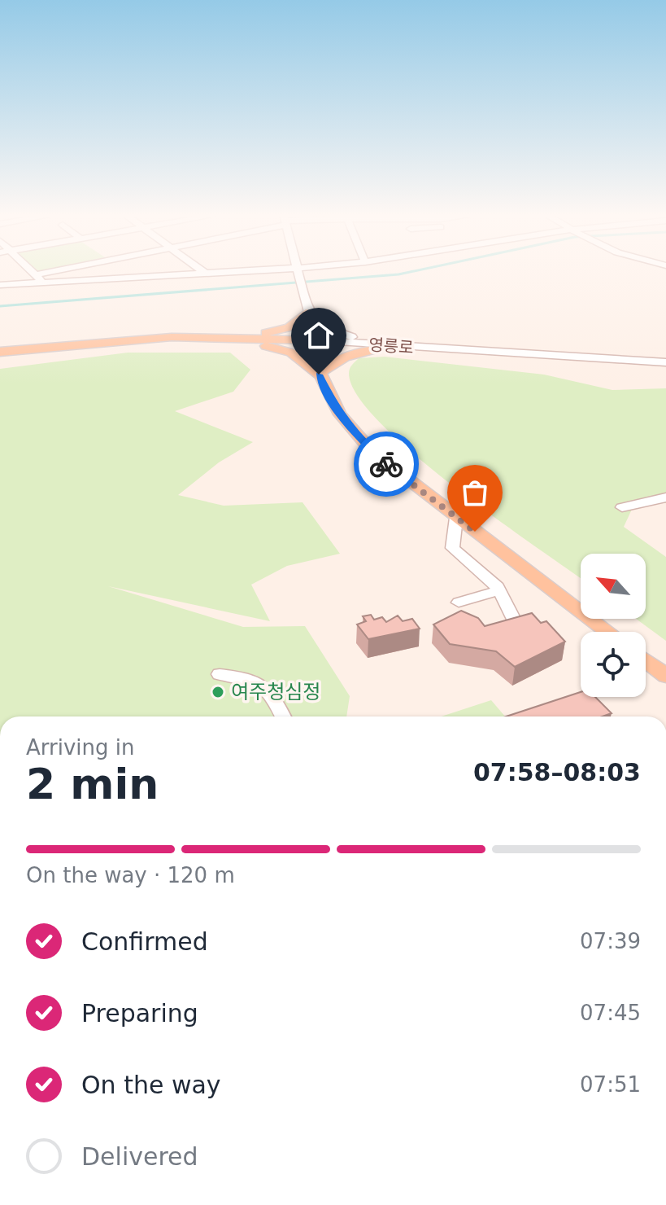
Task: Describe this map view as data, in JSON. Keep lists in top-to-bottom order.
{
  "streets": {
    "main road": ["영릉로"]
  },
  "places": ["여주청심정"],
  "north": "top left",
  "page": {
    "heading": ["2 min", "Arriving in", "07:58–08:03"],
    "bar": "On the way · 120 m",
    "list": [
      ["Confirmed", "07:39"],
      ["Preparing", "07:45"],
      ["On the way", "07:51"],
      "Delivered"
    ]
  }
}
